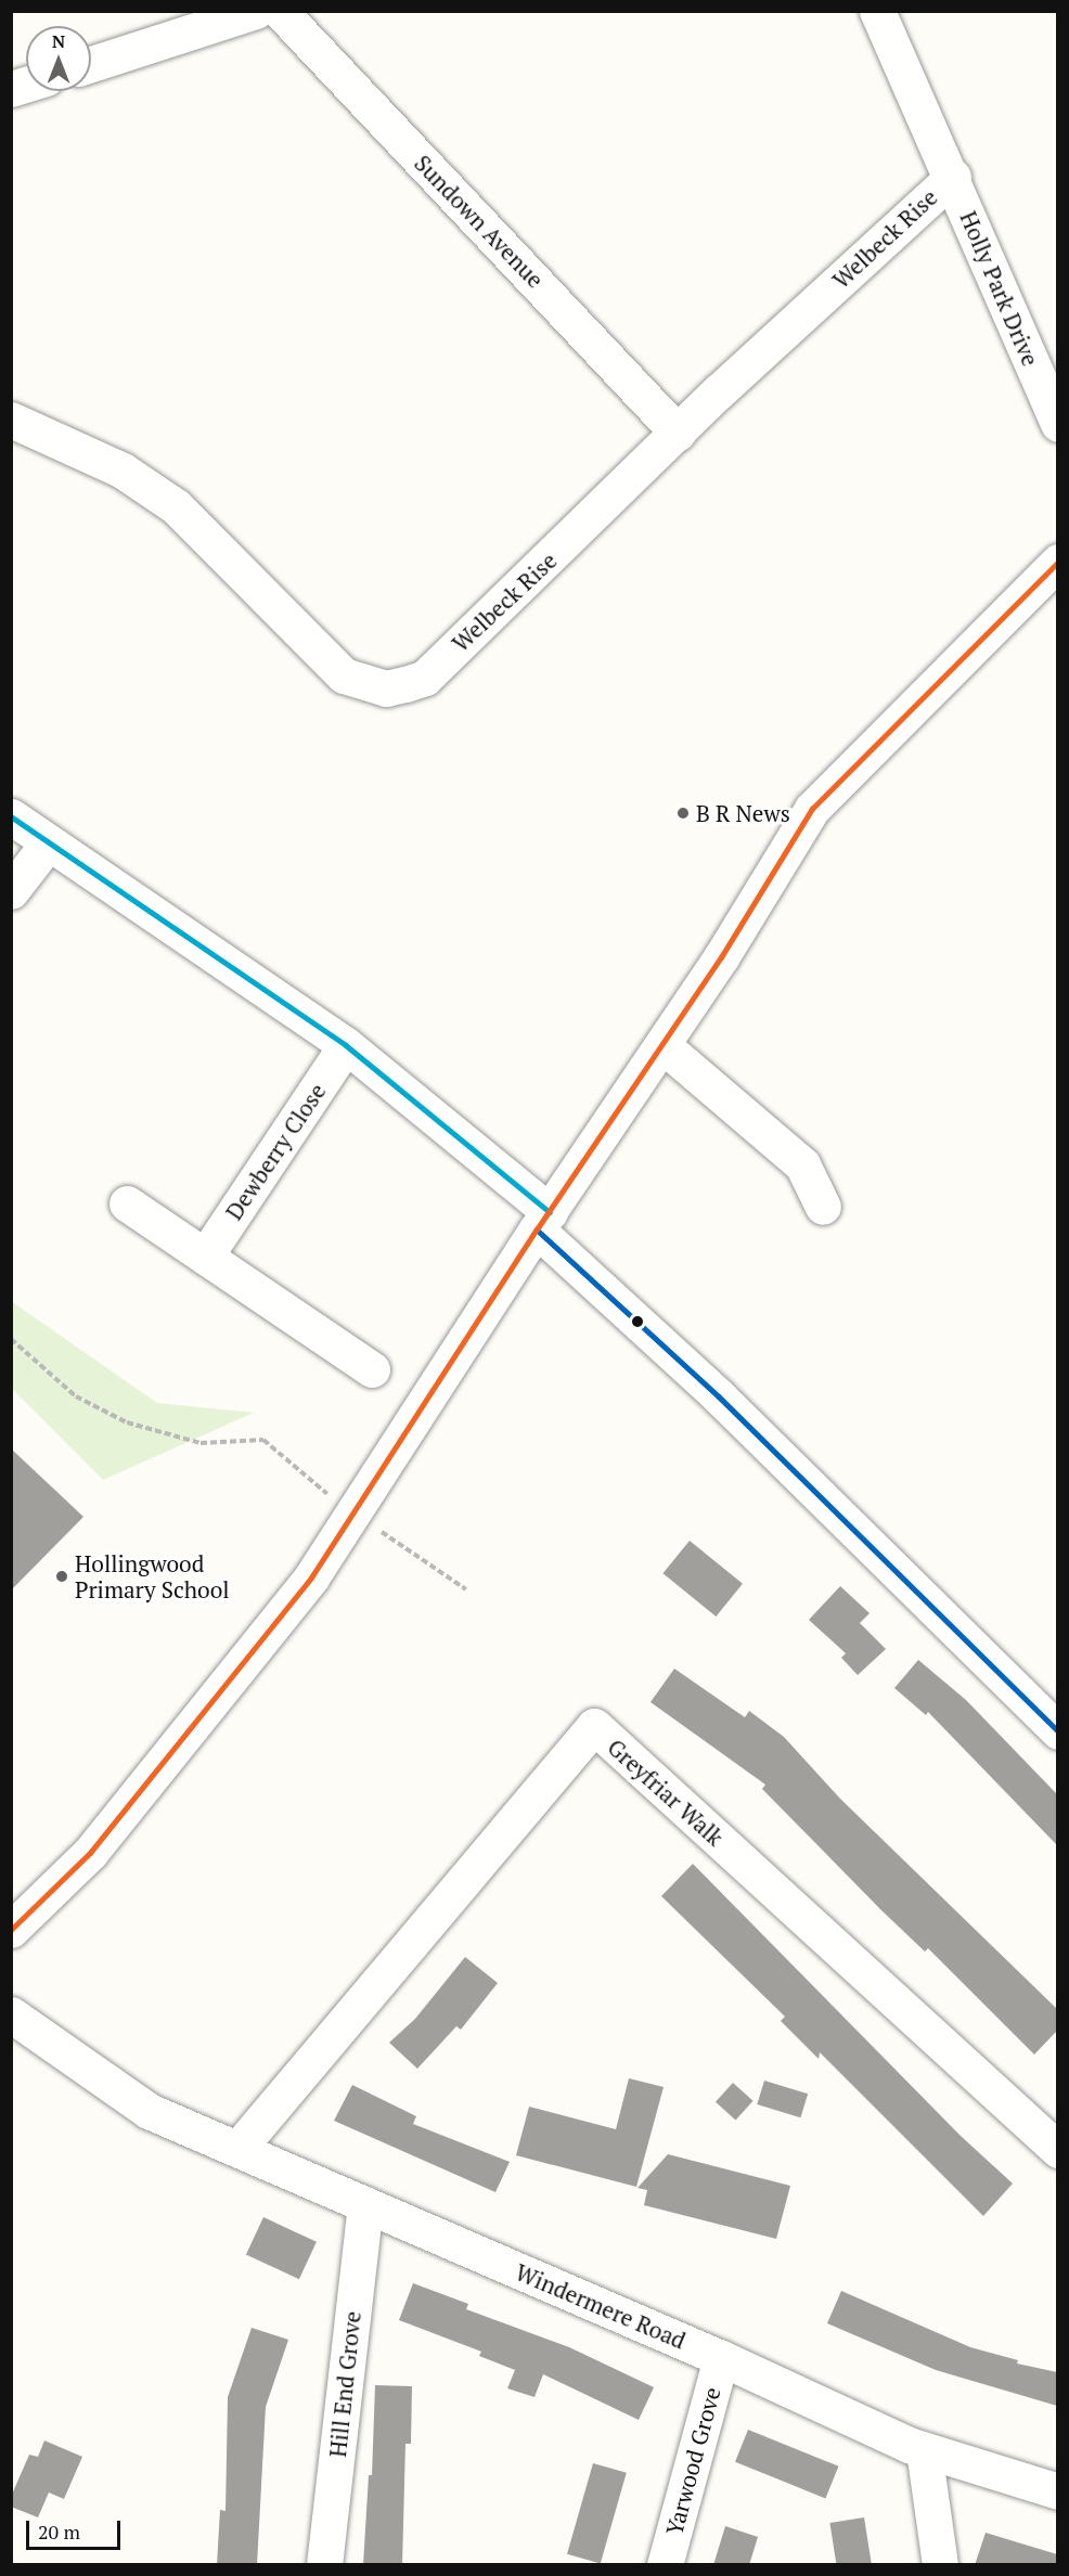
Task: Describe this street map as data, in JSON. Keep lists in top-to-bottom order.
{
  "streets": {
    "street": [
      "Sundown Avenue",
      "Welbeck Rise",
      "Holly Park Drive",
      "Dewberry Close",
      "Greyfriar Walk",
      "Windermere Road",
      "Hill End Grove",
      "Yarwood Grove"
    ]
  },
  "crossings": [
    ["Sundown Avenue", "Welbeck Rise"],
    ["Welbeck Rise", "Holly Park Drive"],
    ["Greyfriar Walk", "Windermere Road"],
    ["Windermere Road", "Hill End Grove"],
    ["Windermere Road", "Yarwood Grove"]
  ],
  "places": ["B R News", "Hollingwood Primary School"],
  "scale_bar": "20 m",
  "north": "top"
}
